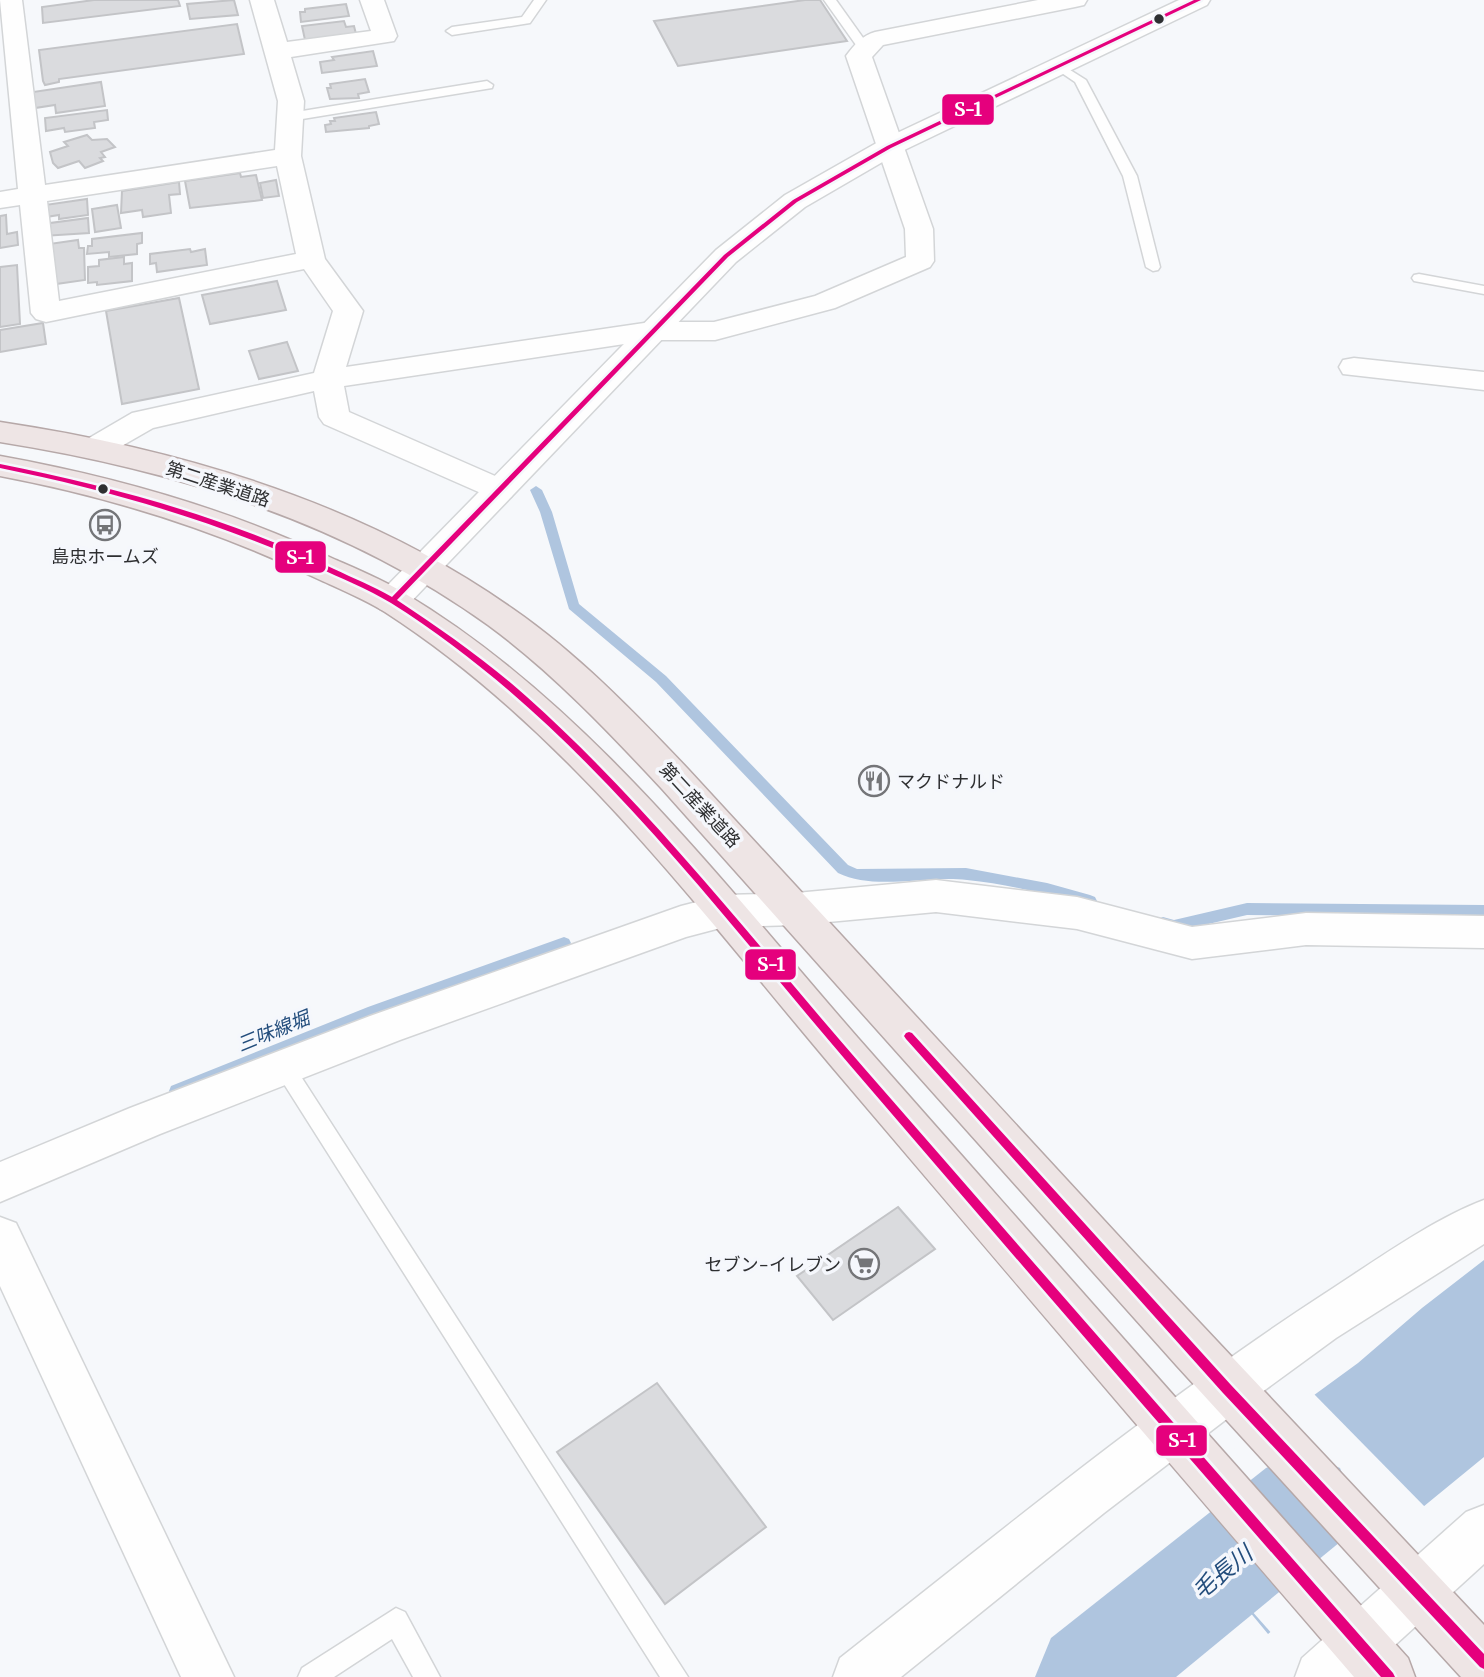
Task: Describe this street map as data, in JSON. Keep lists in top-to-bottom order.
{
  "streets": {
    "main road": ["第二産業道路"]
  },
  "water": ["三味線堀", "毛長川"],
  "places": {
    "bus stop": ["島忠ホームズ"],
    "restaurant": ["マクドナルド"],
    "supermarket": ["セブン-イレブン"]
  },
  "lines": ["transit line S-1"]
}
